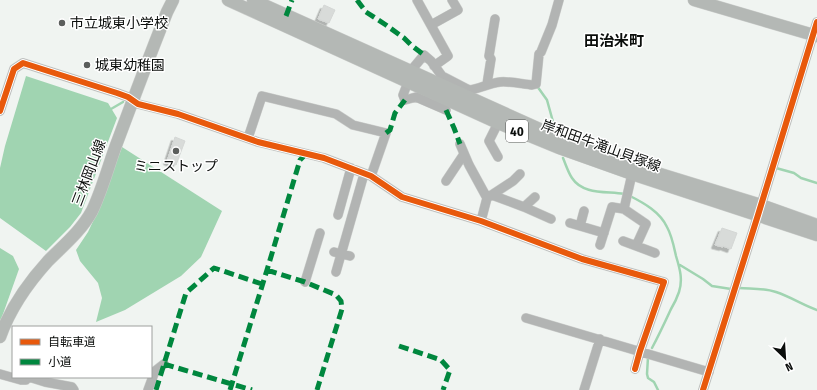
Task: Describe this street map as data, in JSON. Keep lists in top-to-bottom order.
{
  "streets": {
    "main road": ["40", "岸和田牛滝山貝塚線", "三林岡山線"]
  },
  "districts": ["田治米町"],
  "places": ["市立城東小学校", "城東幼稚園", "ミニストップ"],
  "legend": ["自転車道", "小道"],
  "north": "bottom right"
}
